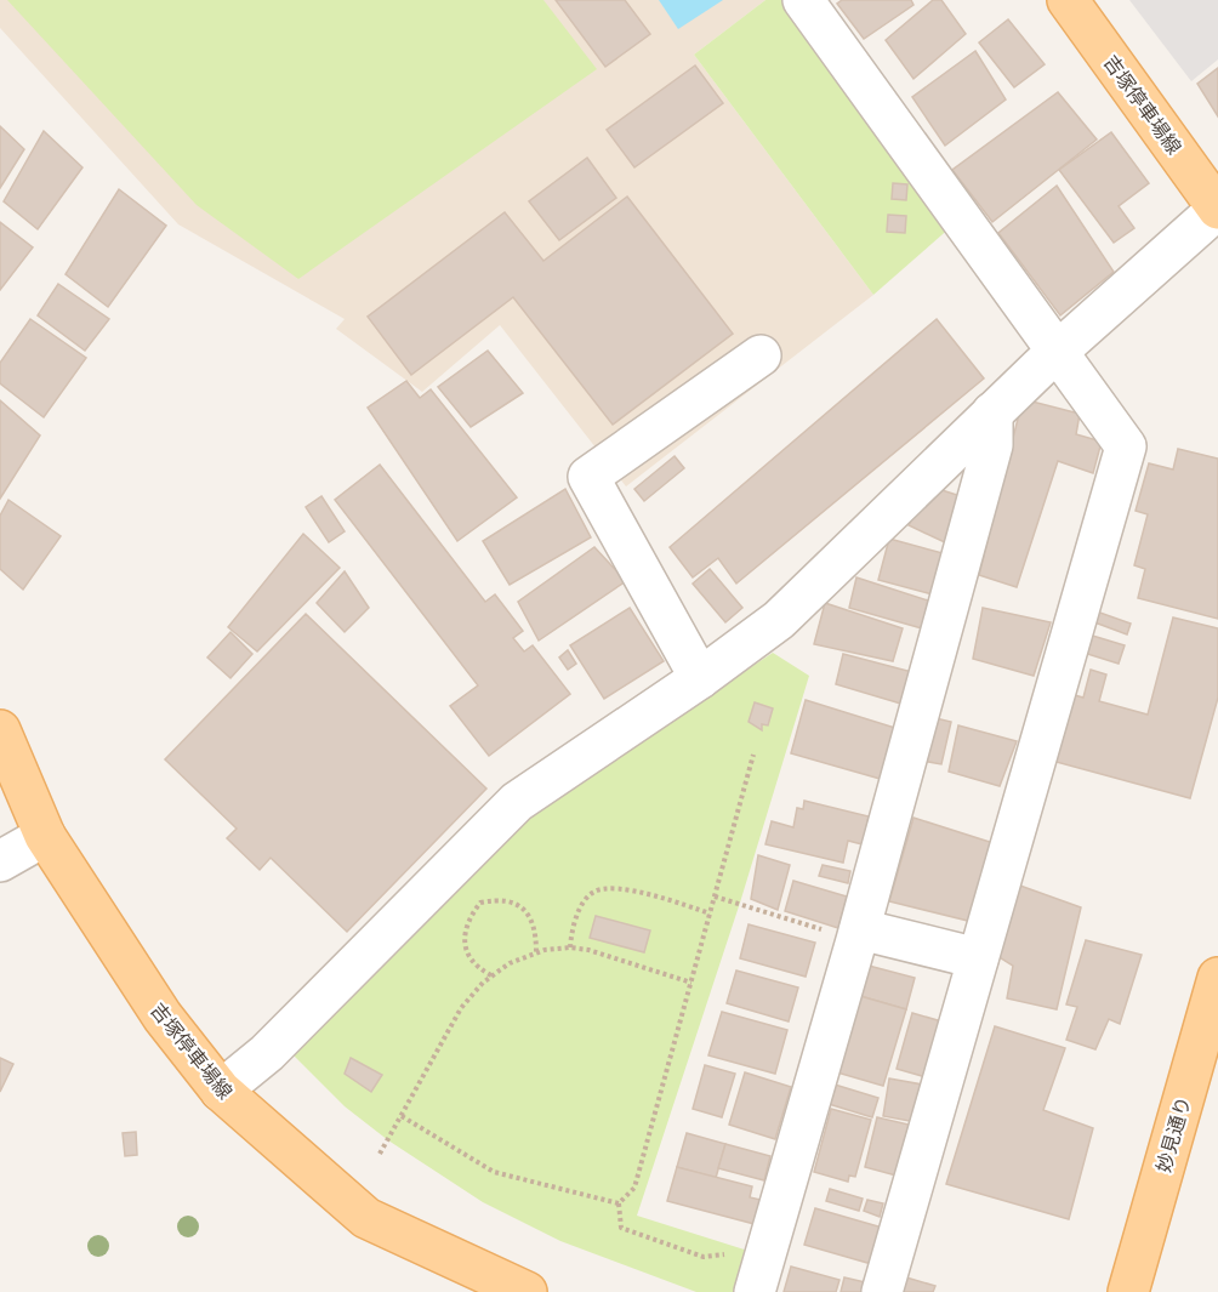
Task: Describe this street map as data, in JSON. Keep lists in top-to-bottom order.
{
  "streets": {
    "main road": ["吉塚停車場線", "妙見通り"]
  }
}
